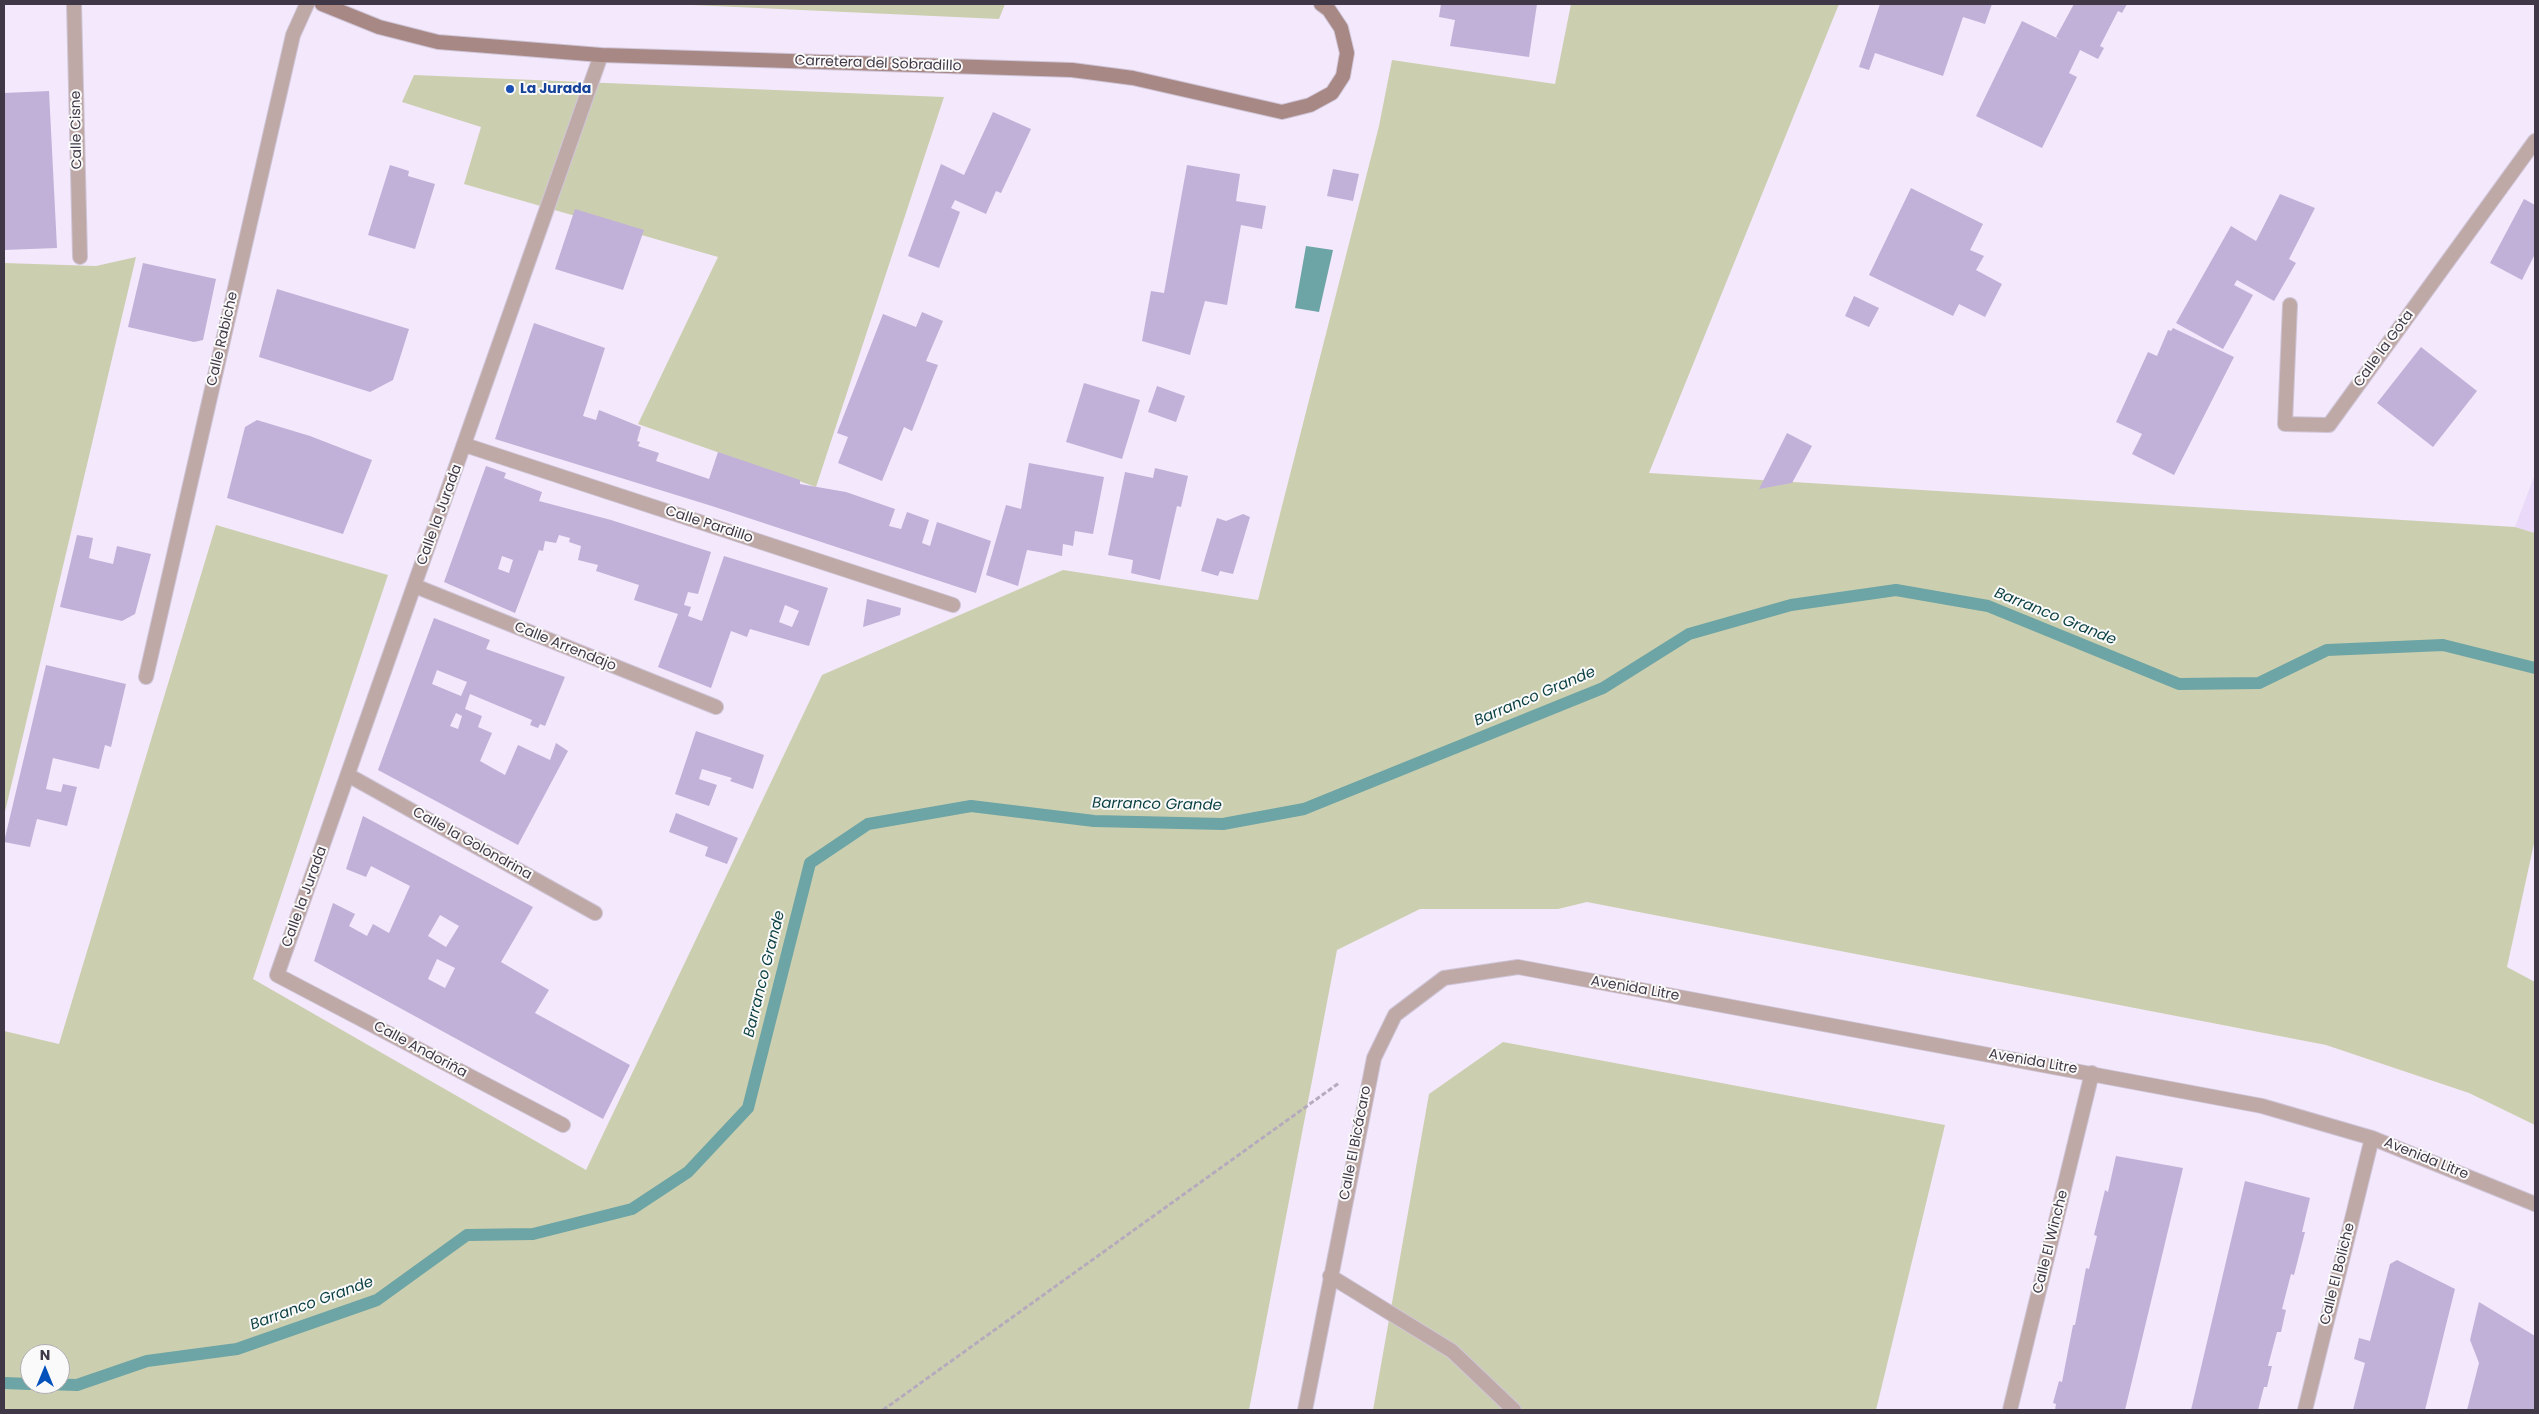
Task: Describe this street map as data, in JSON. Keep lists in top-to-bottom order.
{
  "streets": {
    "main road": ["Carretera del Sobradillo"],
    "street": [
      "Calle Cisne",
      "Calle Rabiche",
      "Calle la Gota",
      "Calle la Jurada",
      "Calle Pardillo",
      "Calle Arrendajo",
      "Calle la Golondrina",
      "Avenida Litre",
      "Calle Andoriña",
      "Calle El Bicácaro",
      "Calle El Winche",
      "Calle El Boliche"
    ]
  },
  "crossings": [
    ["Carretera del Sobradillo", "Calle la Jurada"],
    ["Calle la Jurada", "Calle Pardillo"],
    ["Calle la Jurada", "Calle Arrendajo"],
    ["Calle la Jurada", "Calle la Golondrina"],
    ["Calle la Jurada", "Calle Andoriña"],
    ["Avenida Litre", "Calle El Bicácaro"],
    ["Avenida Litre", "Calle El Winche"],
    ["Avenida Litre", "Calle El Boliche"]
  ],
  "water": ["Barranco Grande"],
  "places": ["La Jurada"],
  "north": "top"
}
